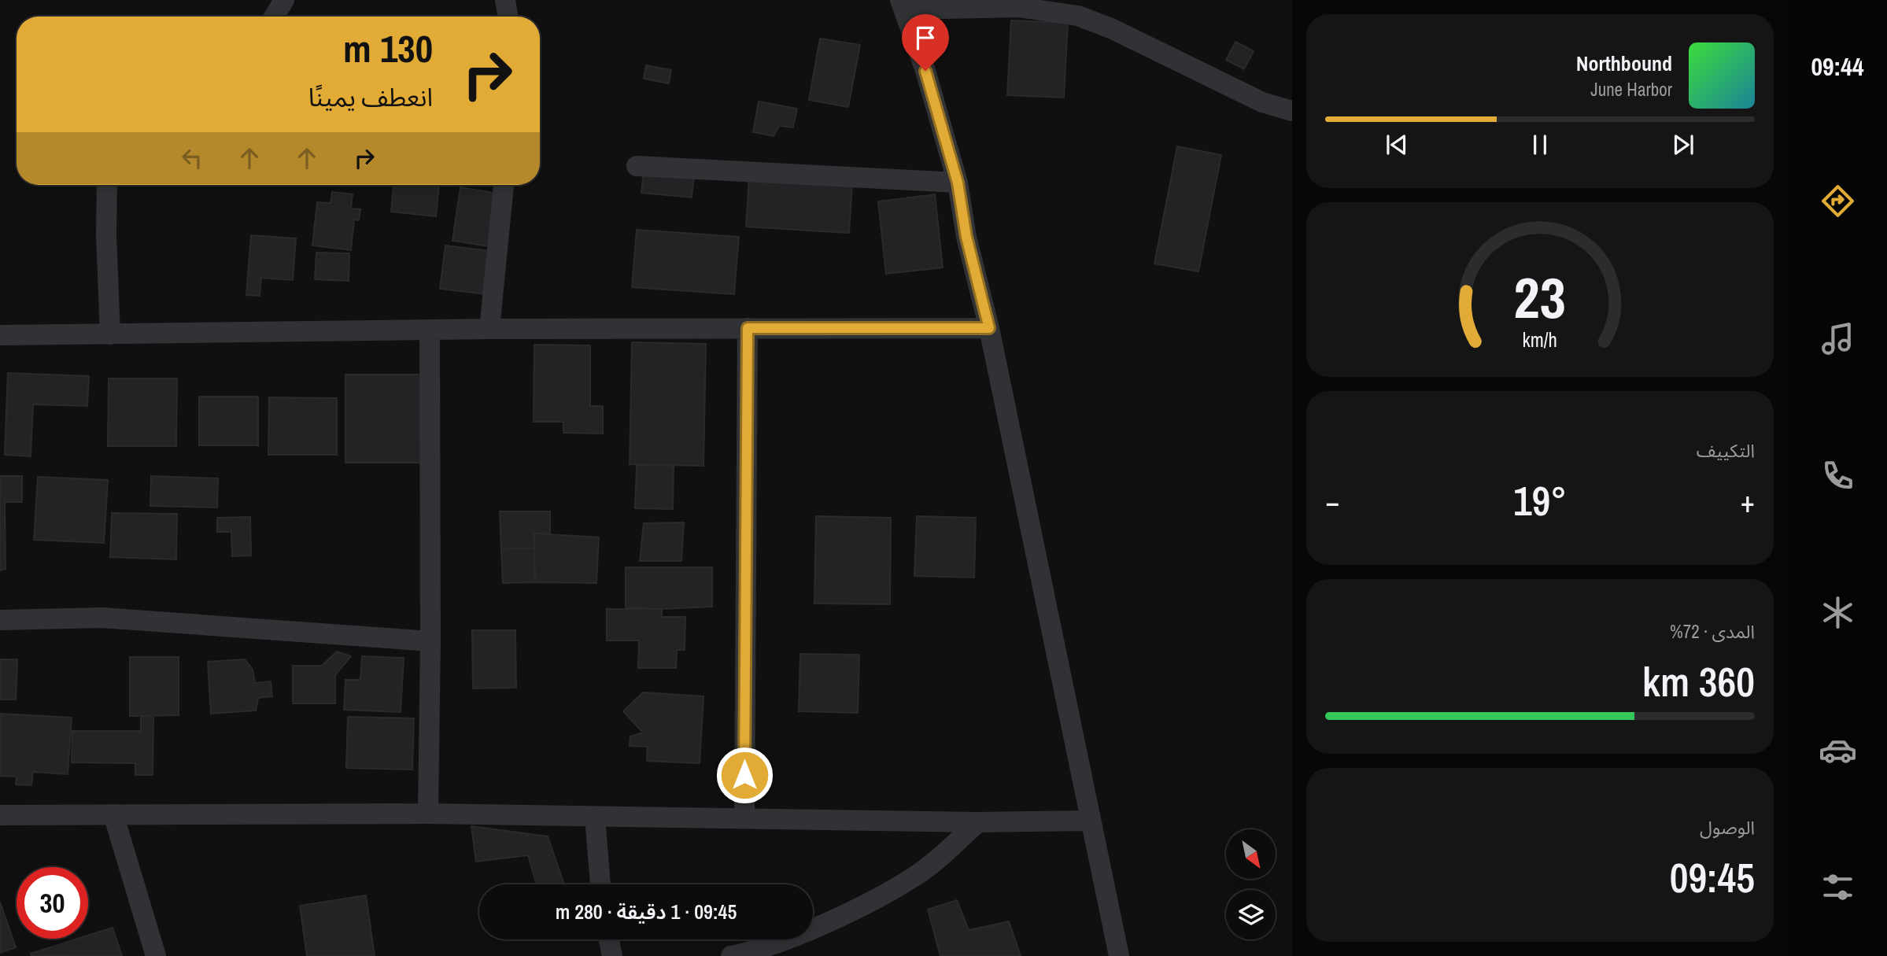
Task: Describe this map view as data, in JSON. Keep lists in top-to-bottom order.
{
  "north": "bottom right",
  "page": {
    "tabs": "09:44",
    "turn": ["130 m", "انعطف يمينًا"],
    "song": ["Northbound", "June Harbor"],
    "tile": [
      "التكييف",
      ["المدى · 72%", "360 km"],
      ["الوصول", "09:45"]
    ],
    "heat": ["−", "19°", "+"],
    "limit": "30",
    "trip": "09:45 · 1 دقيقة · 280 m",
    "gauge": ["23", "km/h"]
  }
}
